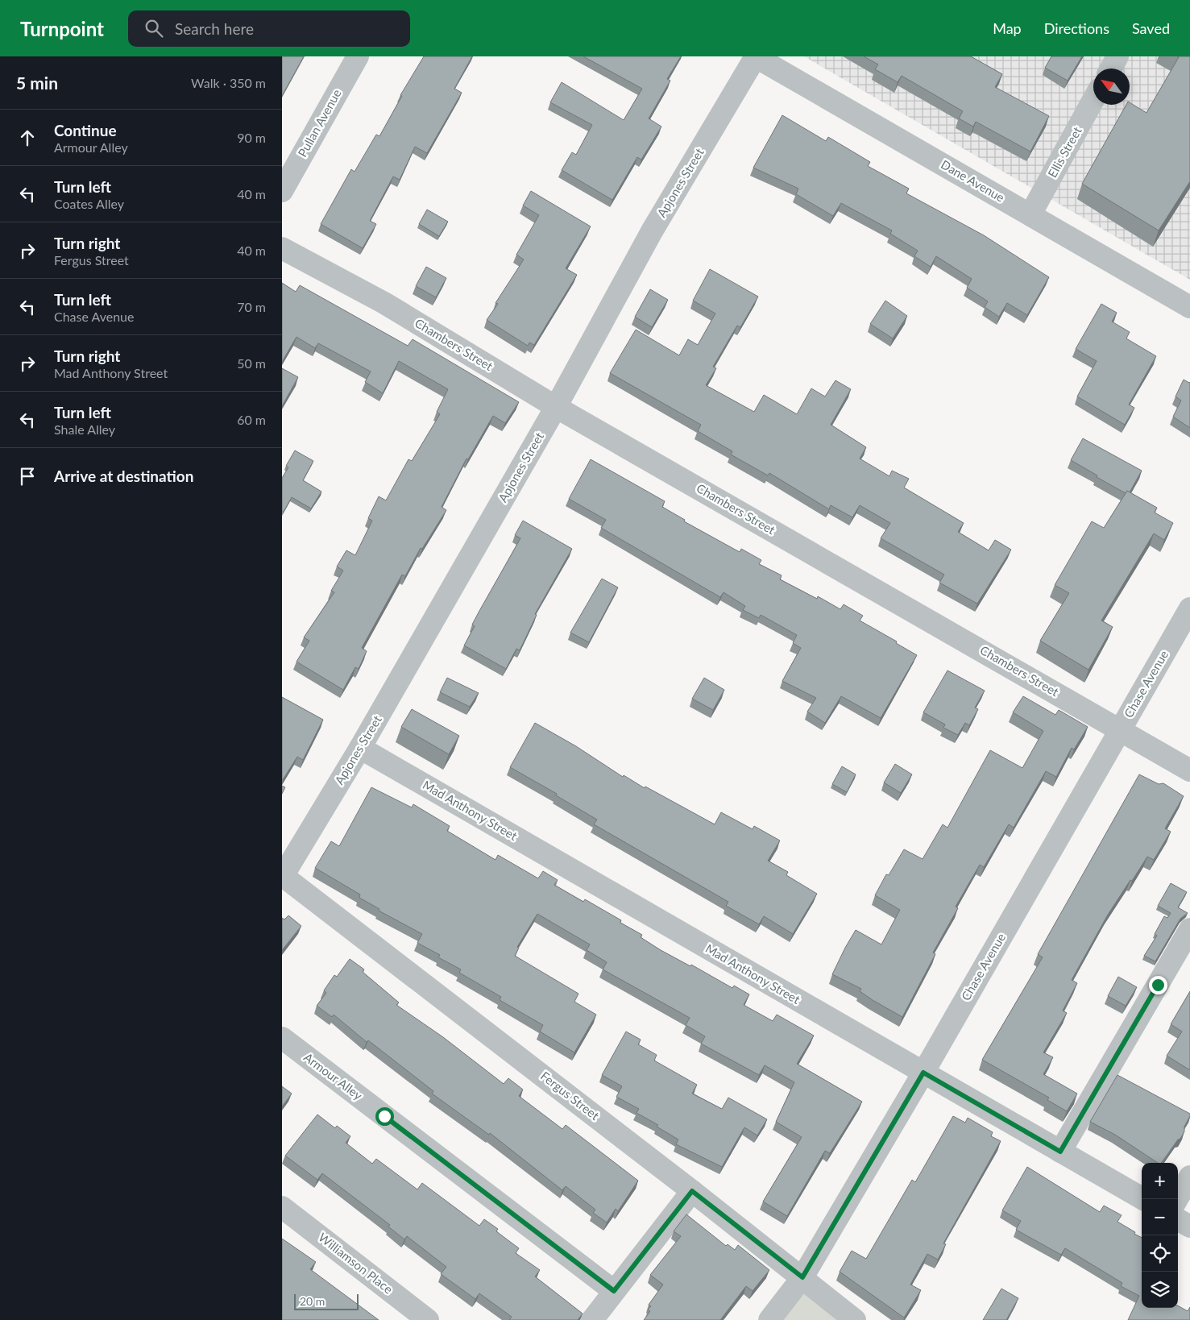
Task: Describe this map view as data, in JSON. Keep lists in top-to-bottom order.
{
  "streets": {
    "street": [
      "Pullan Avenue",
      "Ellis Street",
      "Dane Avenue",
      "Apjones Street",
      "Chambers Street",
      "Chase Avenue",
      "Mad Anthony Street",
      "Armour Alley",
      "Fergus Street",
      "Williamson Place"
    ]
  },
  "crossings": [
    ["Ellis Street", "Dane Avenue"],
    ["Dane Avenue", "Apjones Street"],
    ["Apjones Street", "Chambers Street"],
    ["Apjones Street", "Mad Anthony Street"],
    ["Apjones Street", "Fergus Street"],
    ["Chambers Street", "Chase Avenue"],
    ["Chase Avenue", "Mad Anthony Street"],
    ["Chase Avenue", "Fergus Street"]
  ],
  "scale_bar": "20 m",
  "north": "top left",
  "page": {
    "header": "Turnpoint",
    "search": "Search here",
    "nav": ["Map", "Directions", "Saved"],
    "heading": ["5 min", "Walk · 350 m"],
    "list": [
      ["Continue", "Armour Alley", "90 m"],
      ["Turn left", "Coates Alley", "40 m"],
      ["Turn right", "Fergus Street", "40 m"],
      ["Turn left", "Chase Avenue", "70 m"],
      ["Turn right", "Mad Anthony Street", "50 m"],
      ["Turn left", "Shale Alley", "60 m"],
      "Arrive at destination"
    ],
    "map_buttons": ["+", "−"],
    "scale": "20 m"
  }
}
